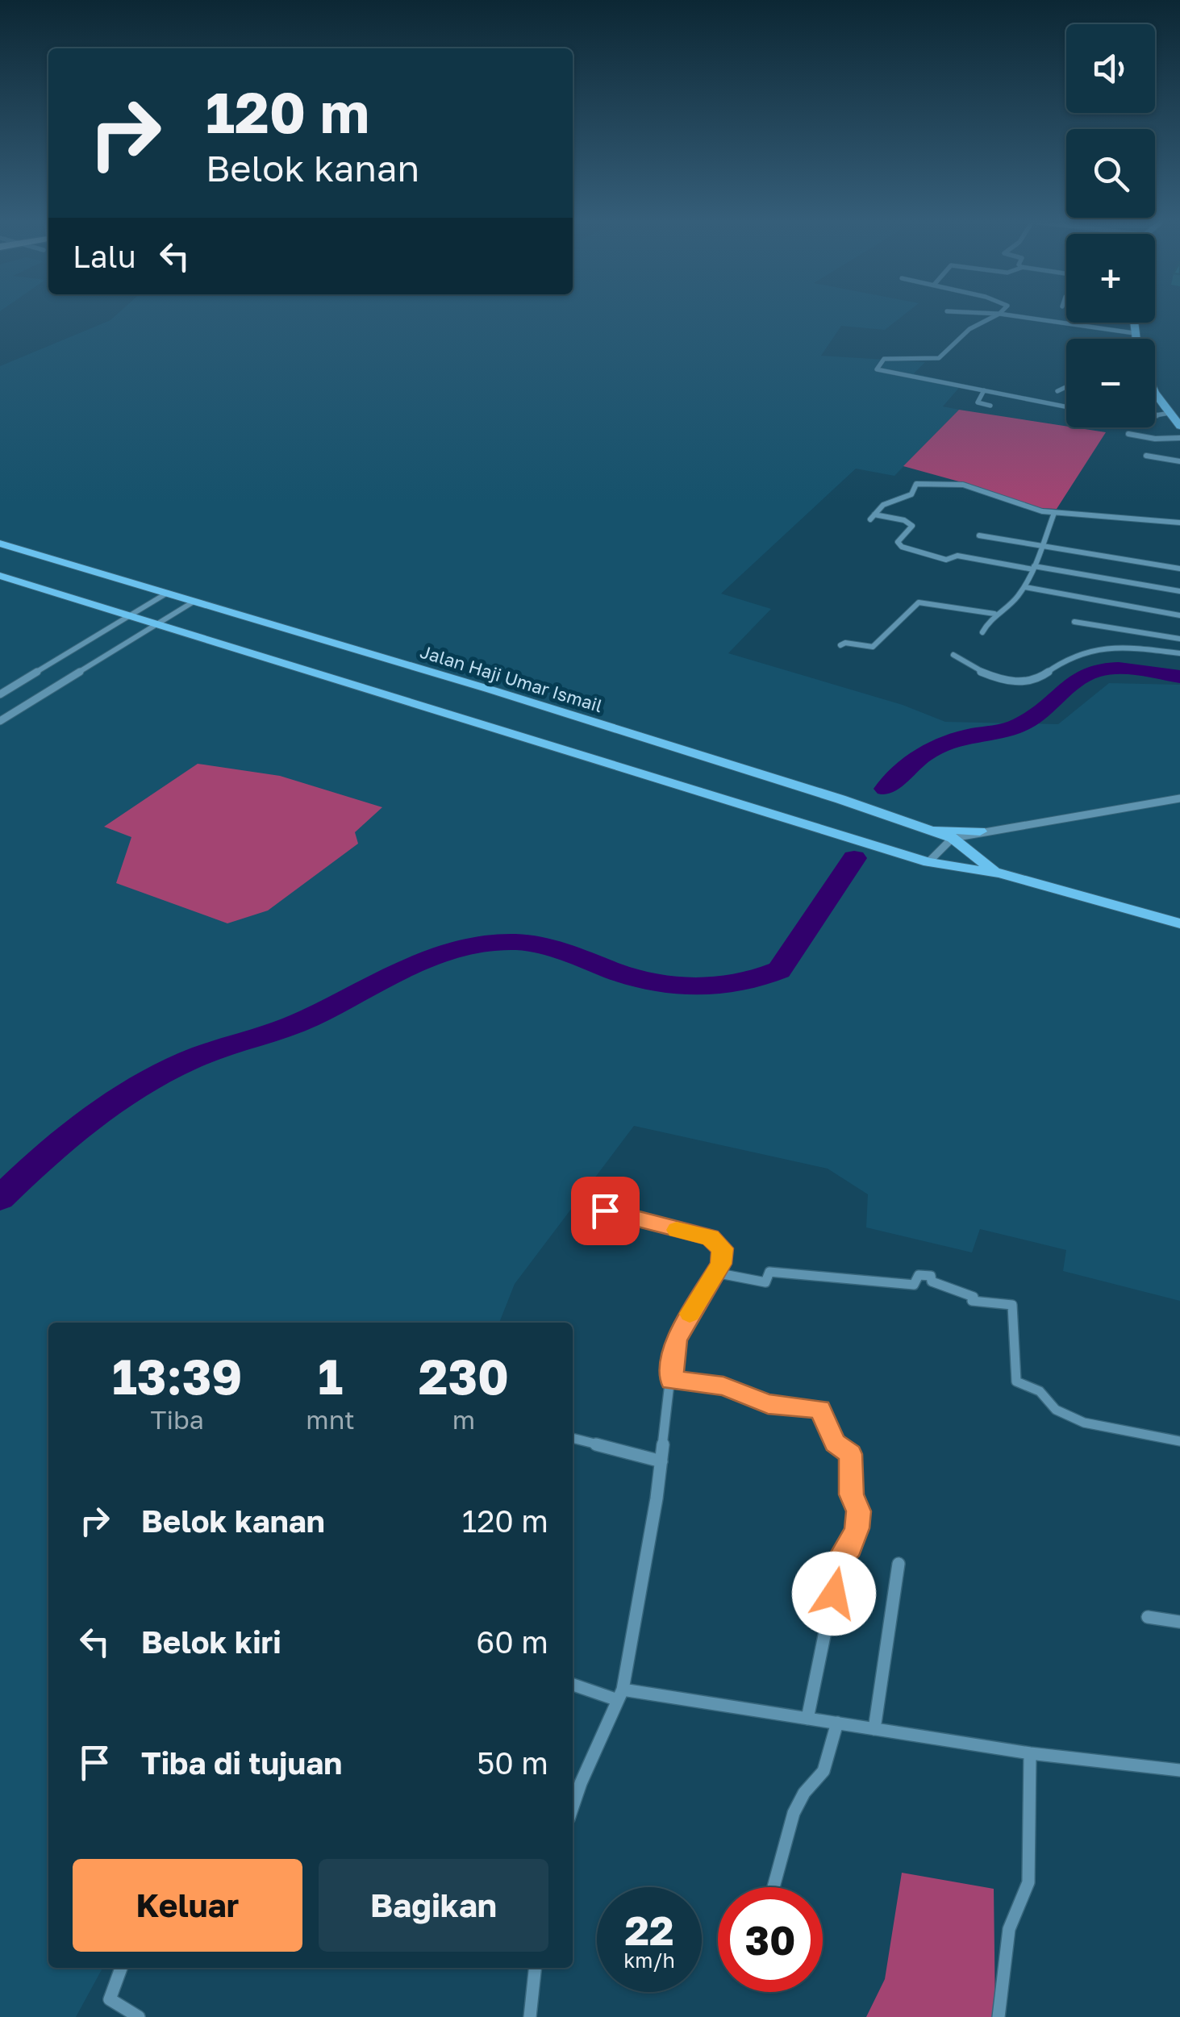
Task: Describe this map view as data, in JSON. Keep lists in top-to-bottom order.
{
  "streets": {
    "main road": ["Jalan Haji Umar Ismail"]
  },
  "page": {
    "map_buttons": ["+", "−"],
    "turn": ["120 m", "Belok kanan"],
    "then": "Lalu",
    "eta": [
      "13:39",
      "Tiba",
      "1",
      "mnt",
      "230",
      "m"
    ],
    "list": [
      {
        "name": "Belok kanan",
        "value": "120 m"
      },
      {
        "name": "Belok kiri",
        "value": "60 m"
      },
      {
        "name": "Tiba di tujuan",
        "value": "50 m"
      }
    ],
    "buttons": ["Keluar", "Bagikan"],
    "speed": "22 km/h",
    "limit": "30"
  }
}
